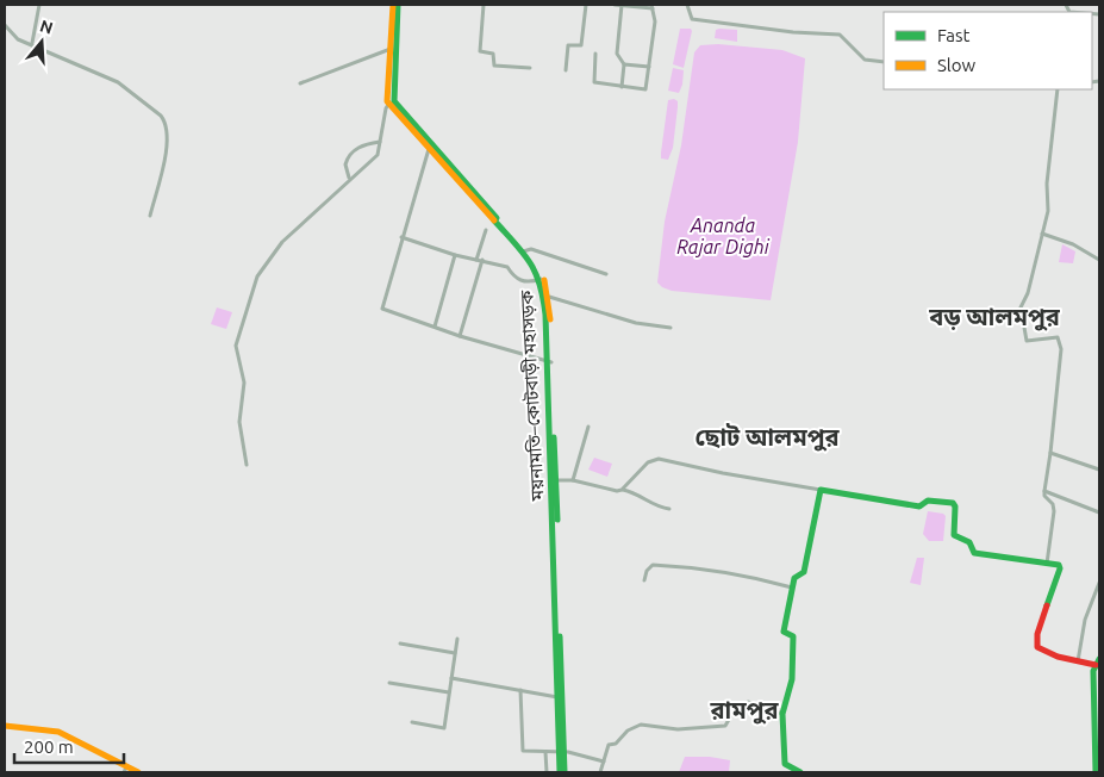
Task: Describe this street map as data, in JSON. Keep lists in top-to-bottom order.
{
  "streets": {
    "main road": ["ময়নামতি–কোটবাড়ী মহাসড়ক"]
  },
  "districts": ["বড় আলমপুর", "ছোট আলমপুর", "রামপুর"],
  "water": ["Ananda Rajar Dighi"],
  "legend": ["Fast", "Slow"],
  "scale_bar": "200 m",
  "north": "top"
}
